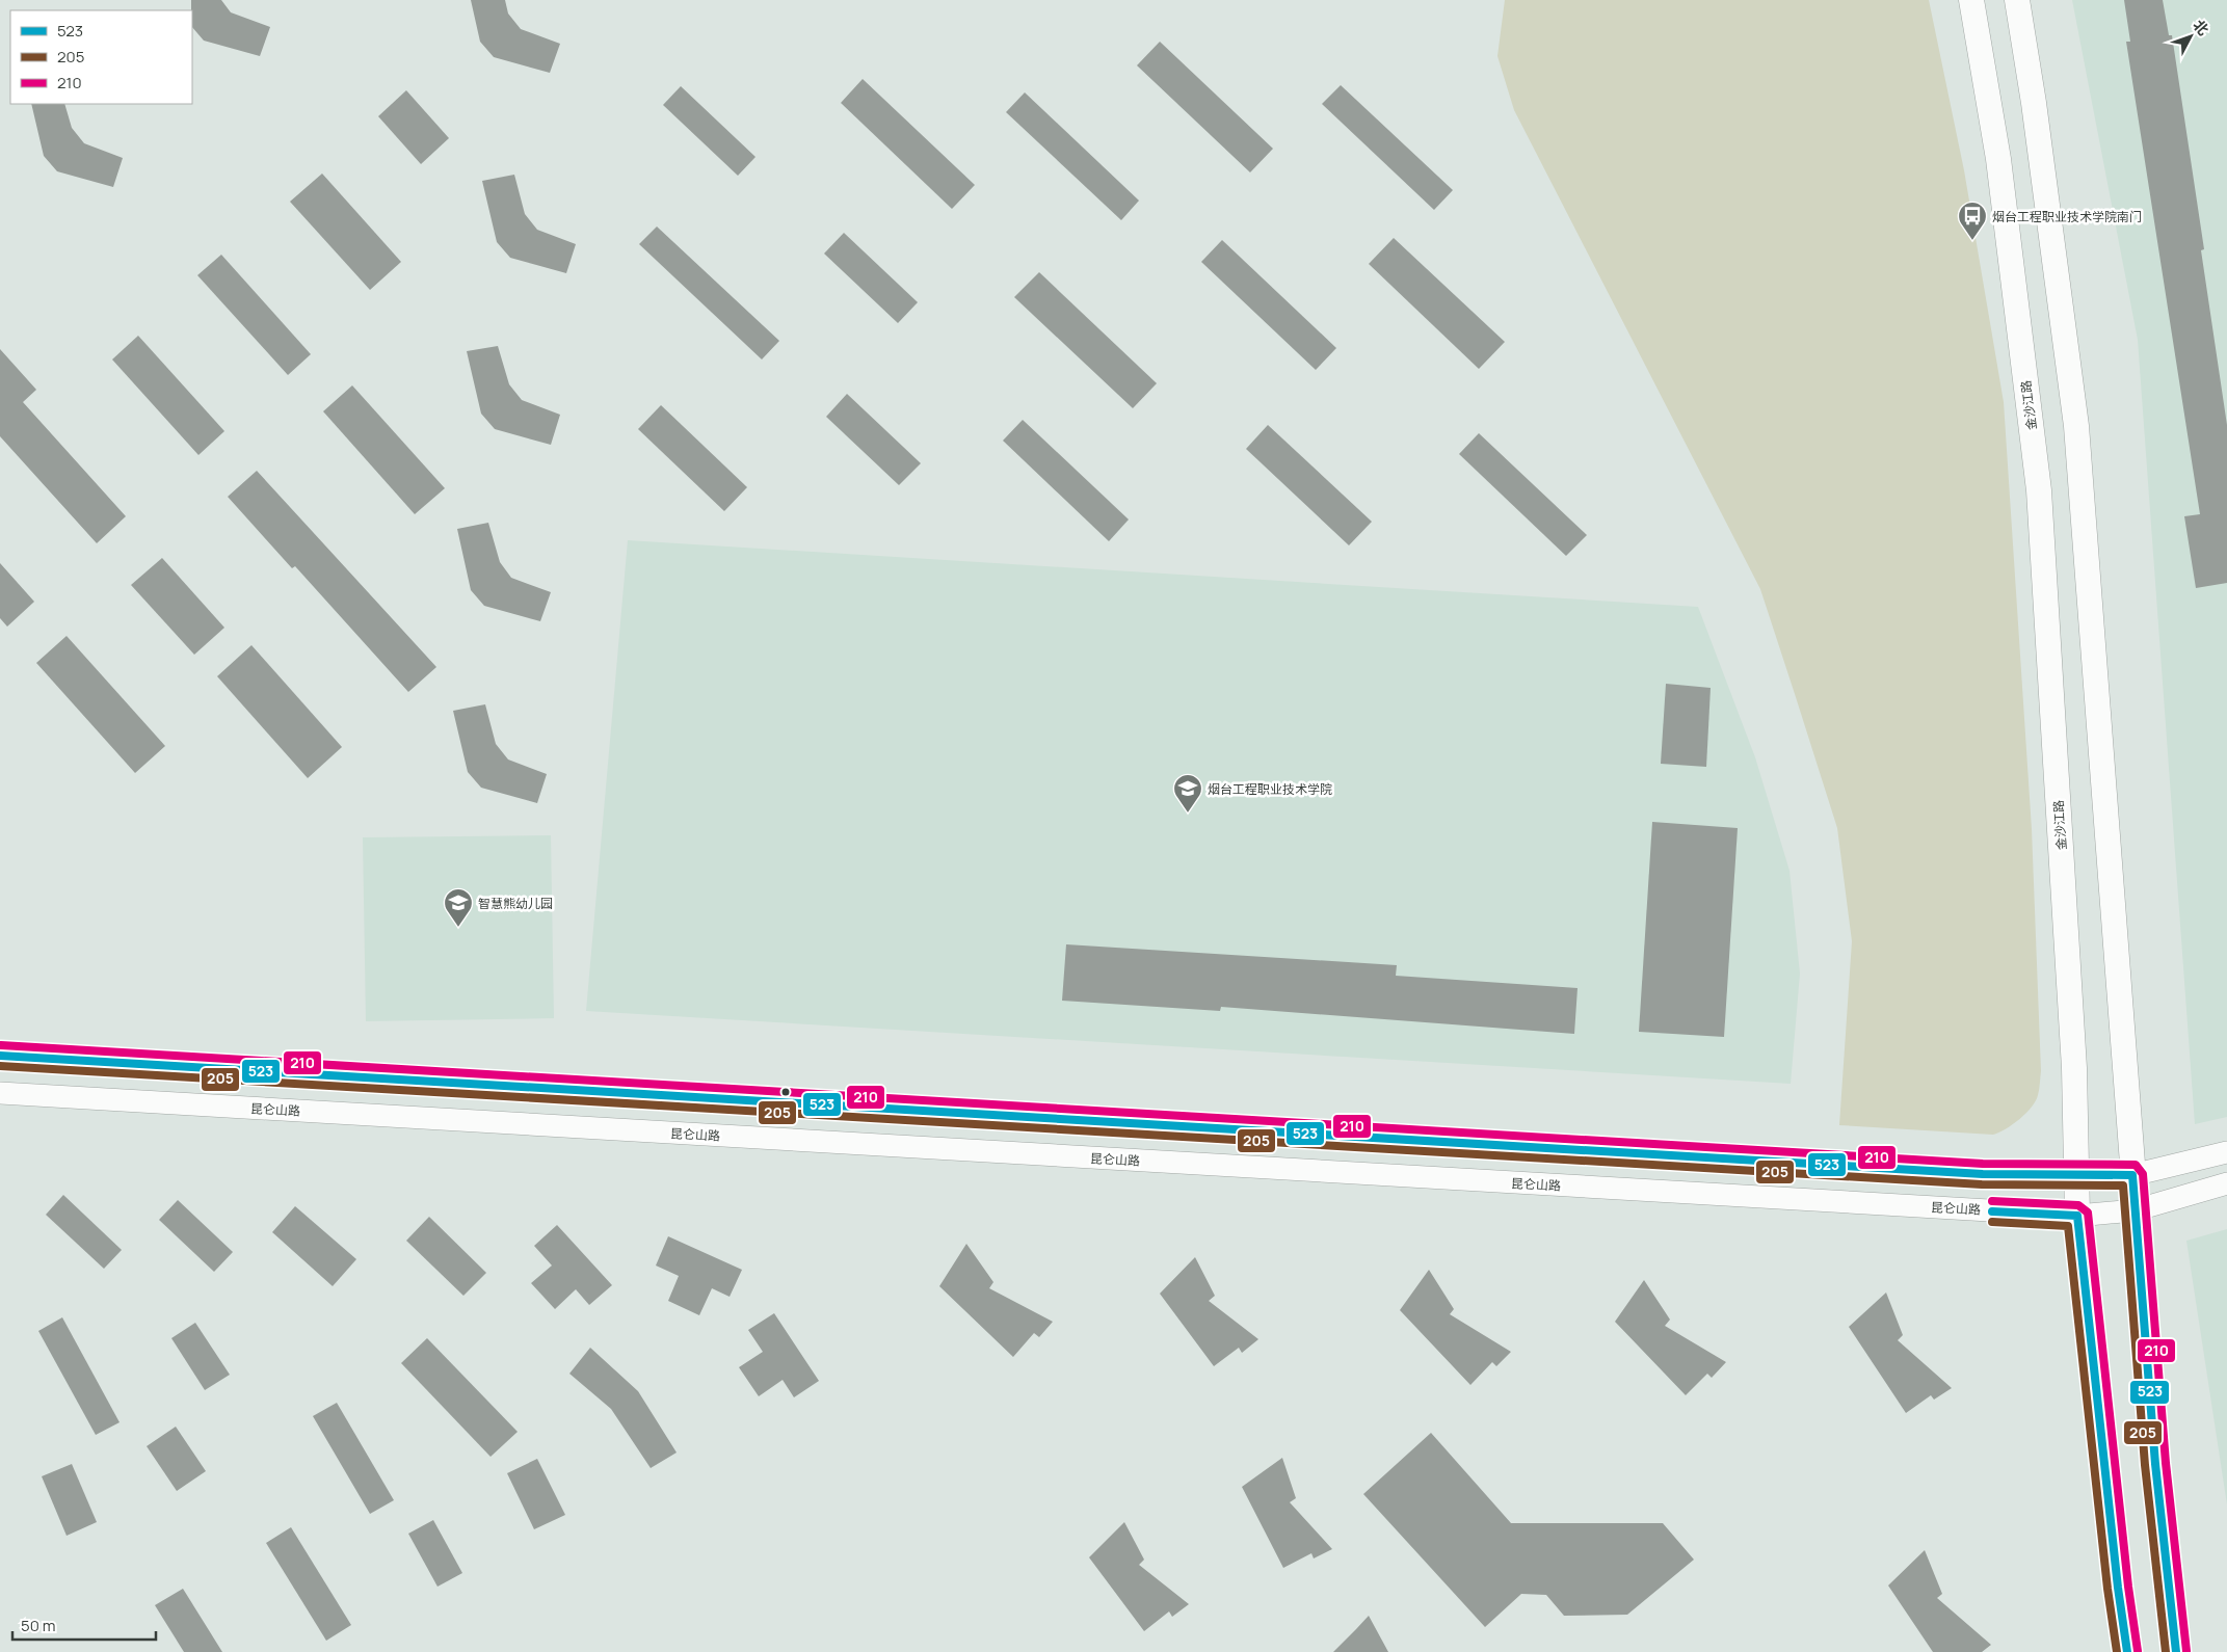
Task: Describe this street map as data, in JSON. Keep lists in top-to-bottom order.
{
  "streets": {
    "main road": ["金沙江路"],
    "street": ["昆仑山路"]
  },
  "crossings": [
    ["金沙江路", "昆仑山路"]
  ],
  "places": {
    "bus stop": ["烟台工程职业技术学院南门"],
    "school or university": ["烟台工程职业技术学院", "智慧熊幼儿园"]
  },
  "lines": ["transit line 210", "transit line 523", "transit line 205"],
  "legend": ["523", "205", "210"],
  "scale_bar": "50 m",
  "north": "top right"
}
